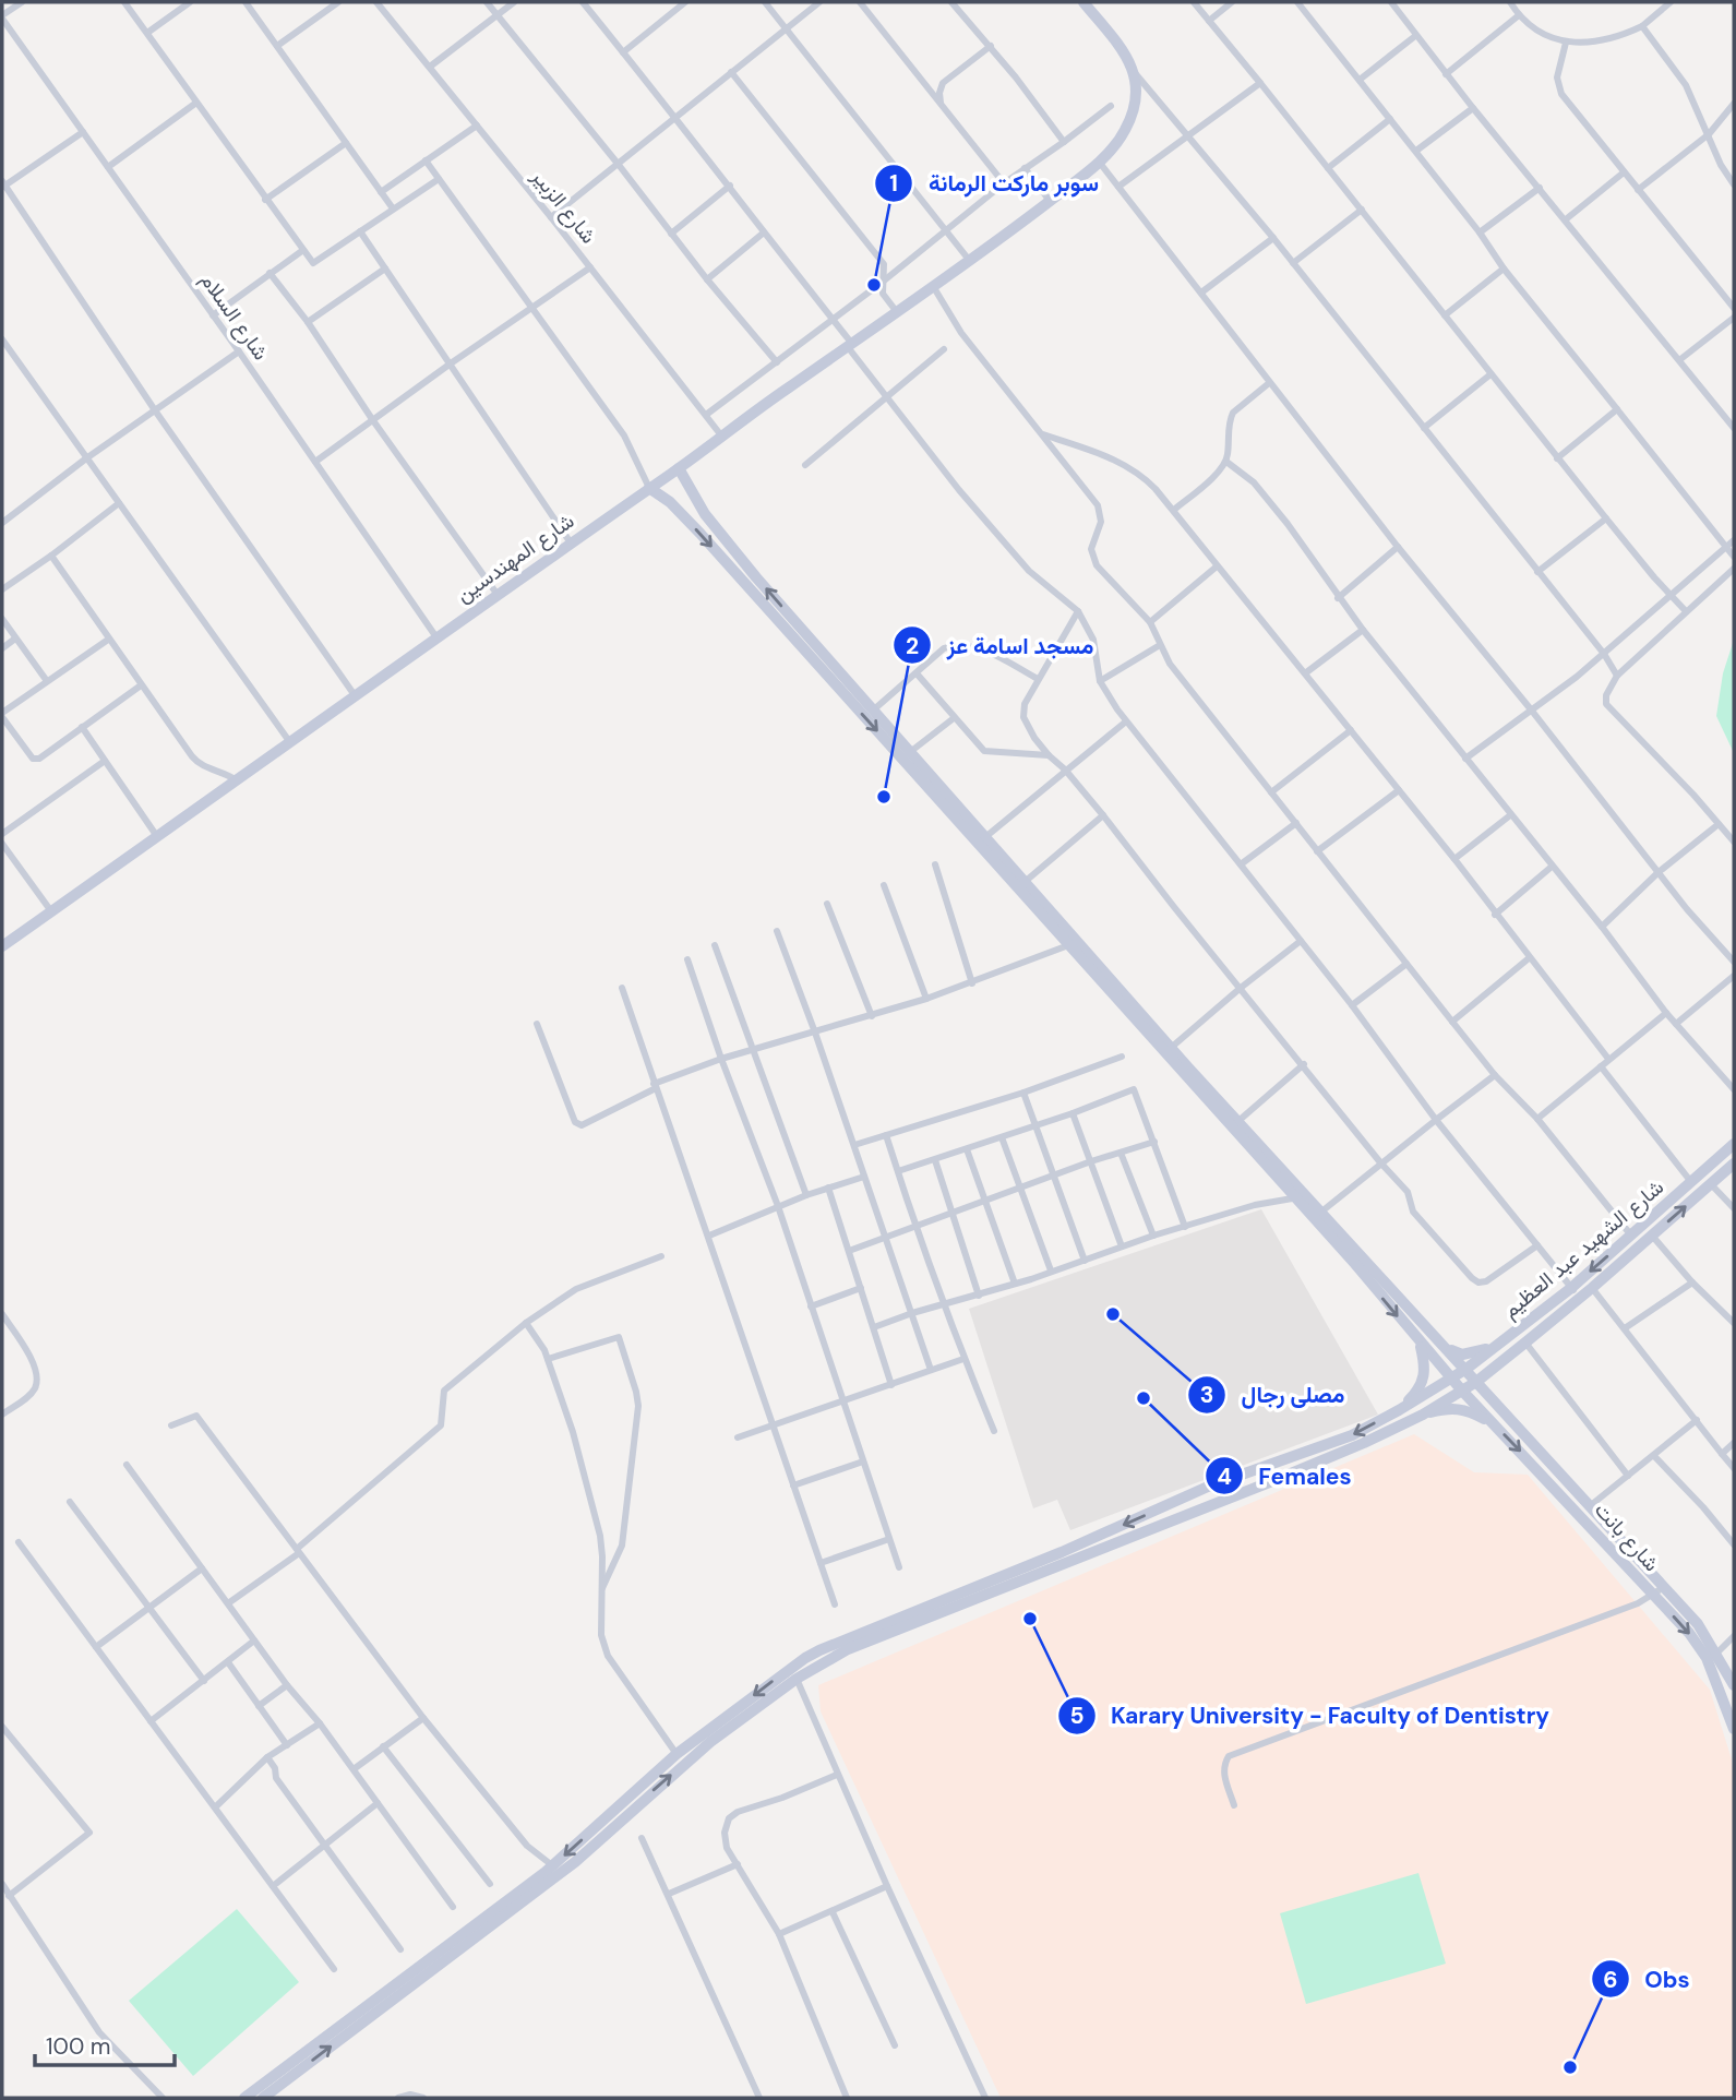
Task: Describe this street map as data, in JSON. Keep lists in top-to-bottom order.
{
  "streets": {
    "main road": ["شارع المهندسين", "شارع الشهيد عبد العظيم", "شارع بانت"],
    "street": ["شارع الزبير", "شارع السلام"]
  },
  "crossings": [
    ["شارع الزبير", "شارع المهندسين"],
    ["شارع السلام", "شارع المهندسين"],
    ["شارع الشهيد عبد العظيم", "شارع بانت"]
  ],
  "places": [
    "سوبر ماركت الرمانة",
    "مسجد اسامة عز",
    "مصلى رجال",
    "Females",
    "Karary University - Faculty of Dentistry",
    "Obs"
  ],
  "scale_bar": "100 m"
}
